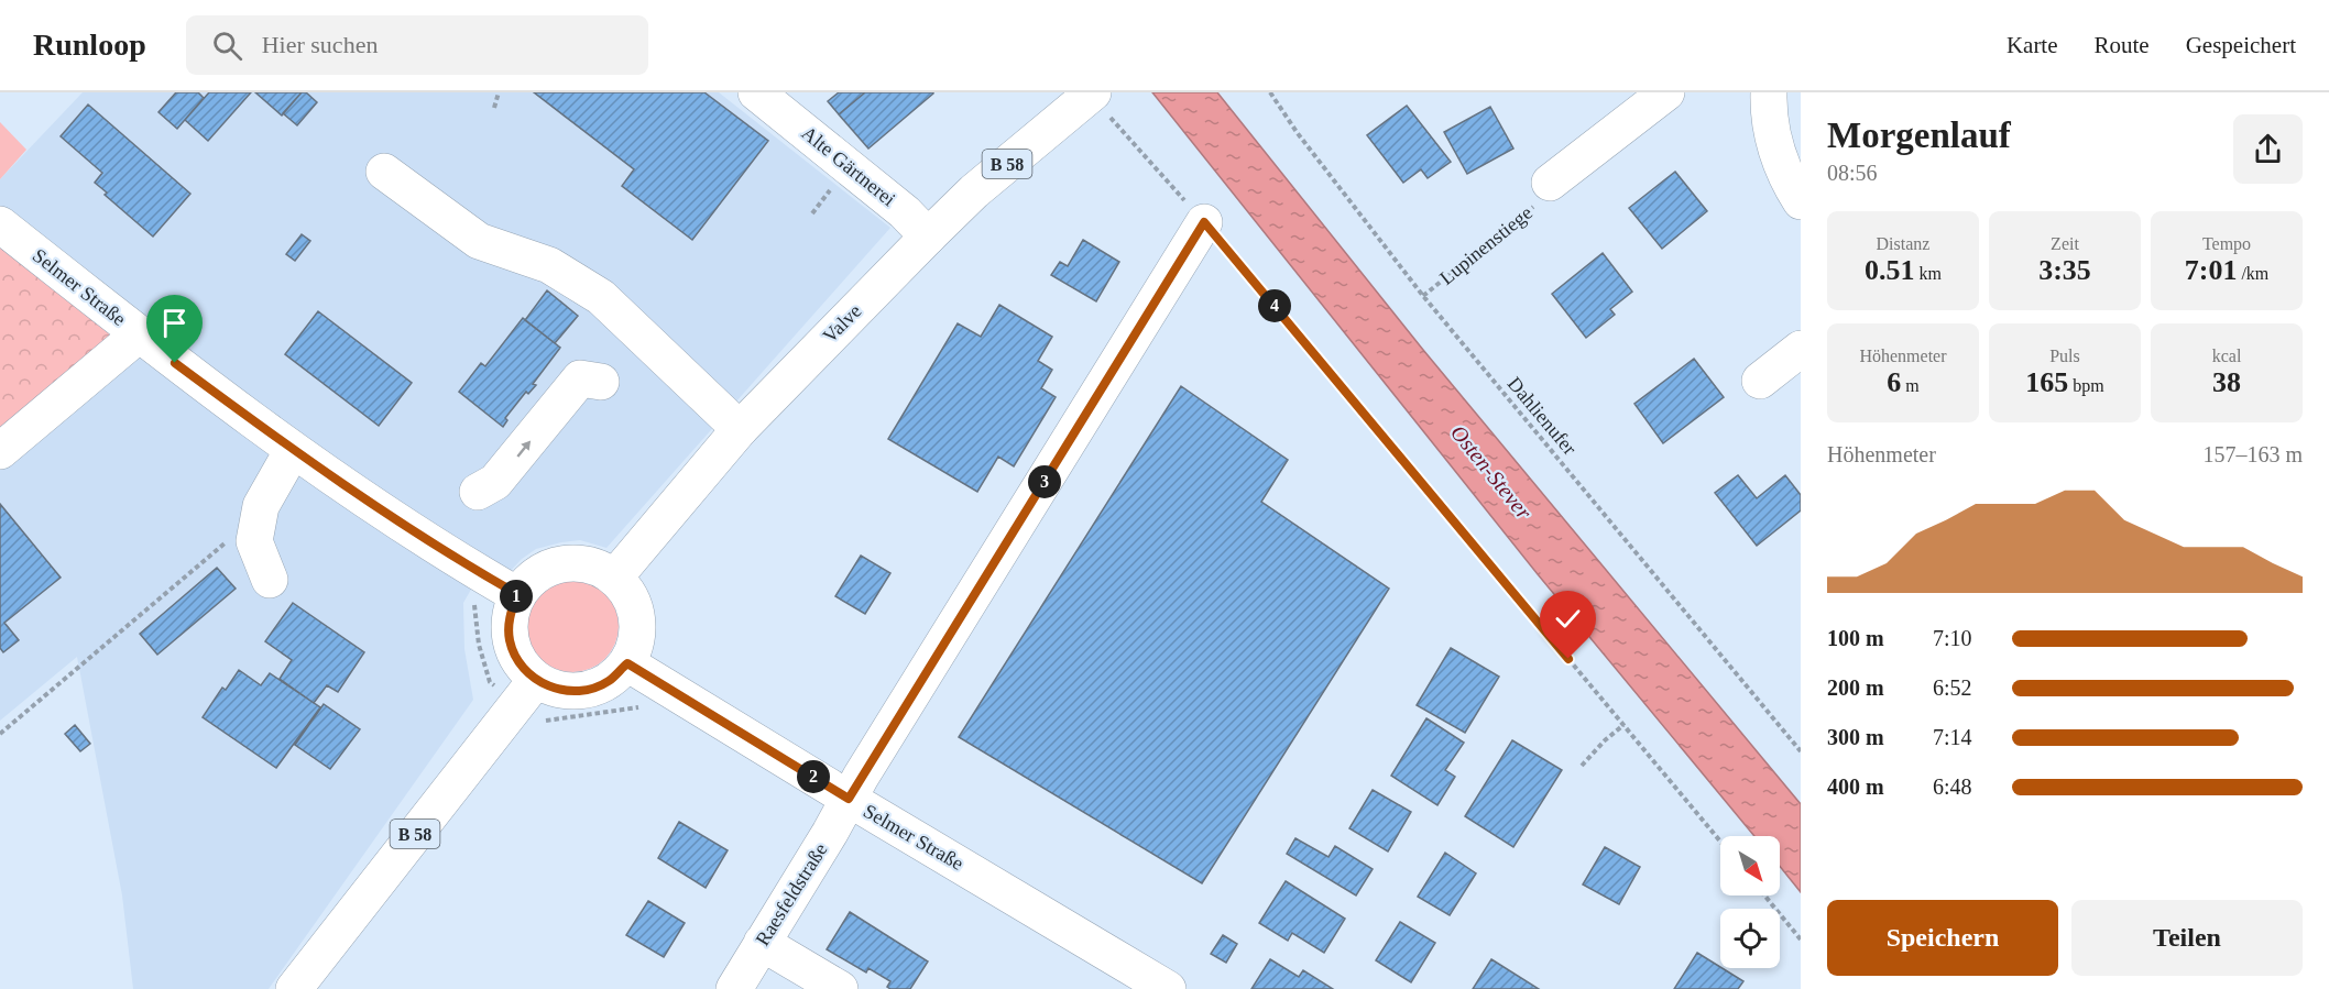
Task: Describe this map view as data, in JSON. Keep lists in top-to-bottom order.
{
  "streets": {
    "street": [
      "B 58",
      "Alte Gärtnerei",
      "Selmer Straße",
      "Valve",
      "Raesfeldstraße"
    ],
    "path": ["Lupinenstiege", "Dahlienufer"]
  },
  "crossings": [
    ["B 58", "Selmer Straße"],
    ["B 58", "Valve"],
    ["Alte Gärtnerei", "Valve"],
    ["Lupinenstiege", "Dahlienufer"],
    ["Selmer Straße", "Valve"],
    ["Selmer Straße", "Raesfeldstraße"]
  ],
  "water": ["Osten-Stever"],
  "north": "bottom right",
  "page": {
    "header": "Runloop",
    "search": "Hier suchen",
    "nav": ["Karte", "Route", "Gespeichert"],
    "heading": ["Morgenlauf", "08:56"],
    "stats": [
      ["Distanz", "0.51 km"],
      ["Zeit", "3:35"],
      ["Tempo", "7:01 /km"],
      ["Höhenmeter", "6 m"],
      ["Puls", "165 bpm"],
      ["kcal", "38"]
    ],
    "pins": [
      "4",
      "3",
      "1",
      "2"
    ],
    "chart": ["Höhenmeter", "157–163 m"],
    "list": [
      {
        "name": "100 m",
        "note": "7:10"
      },
      {
        "name": "200 m",
        "note": "6:52"
      },
      {
        "name": "300 m",
        "note": "7:14"
      },
      {
        "name": "400 m",
        "note": "6:48"
      }
    ],
    "buttons": ["Speichern", "Teilen"]
  }
}
